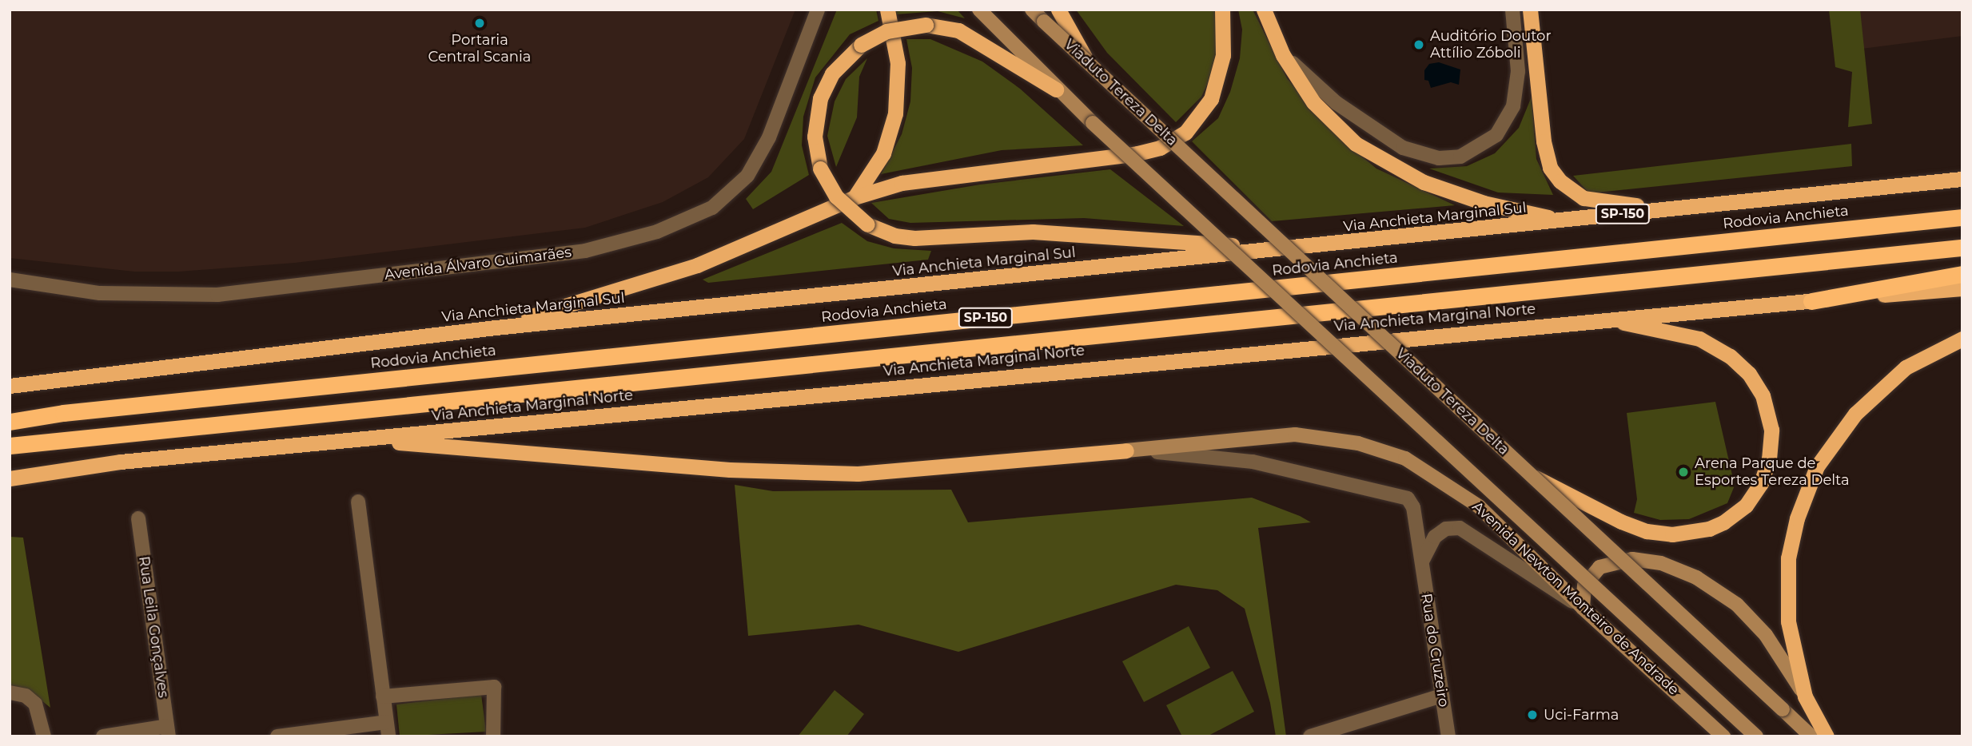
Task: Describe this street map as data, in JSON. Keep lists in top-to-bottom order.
{
  "streets": {
    "highway": [
      "SP-150",
      "Via Anchieta Marginal Sul",
      "Rodovia Anchieta",
      "Via Anchieta Marginal Norte"
    ],
    "main road": ["Viaduto Tereza Delta", "Avenida Newton Monteiro de Andrade"],
    "street": ["Avenida Álvaro Guimarães", "Rua Leila Gonçalves", "Rua do Cruzeiro"]
  },
  "crossings": [
    ["Avenida Newton Monteiro de Andrade", "Rua do Cruzeiro"]
  ],
  "places": [
    "Portaria Central Scania",
    "Auditório Doutor Attílio Zóboli",
    "Arena Parque de Esportes Tereza Delta",
    "Uci-Farma"
  ]
}
